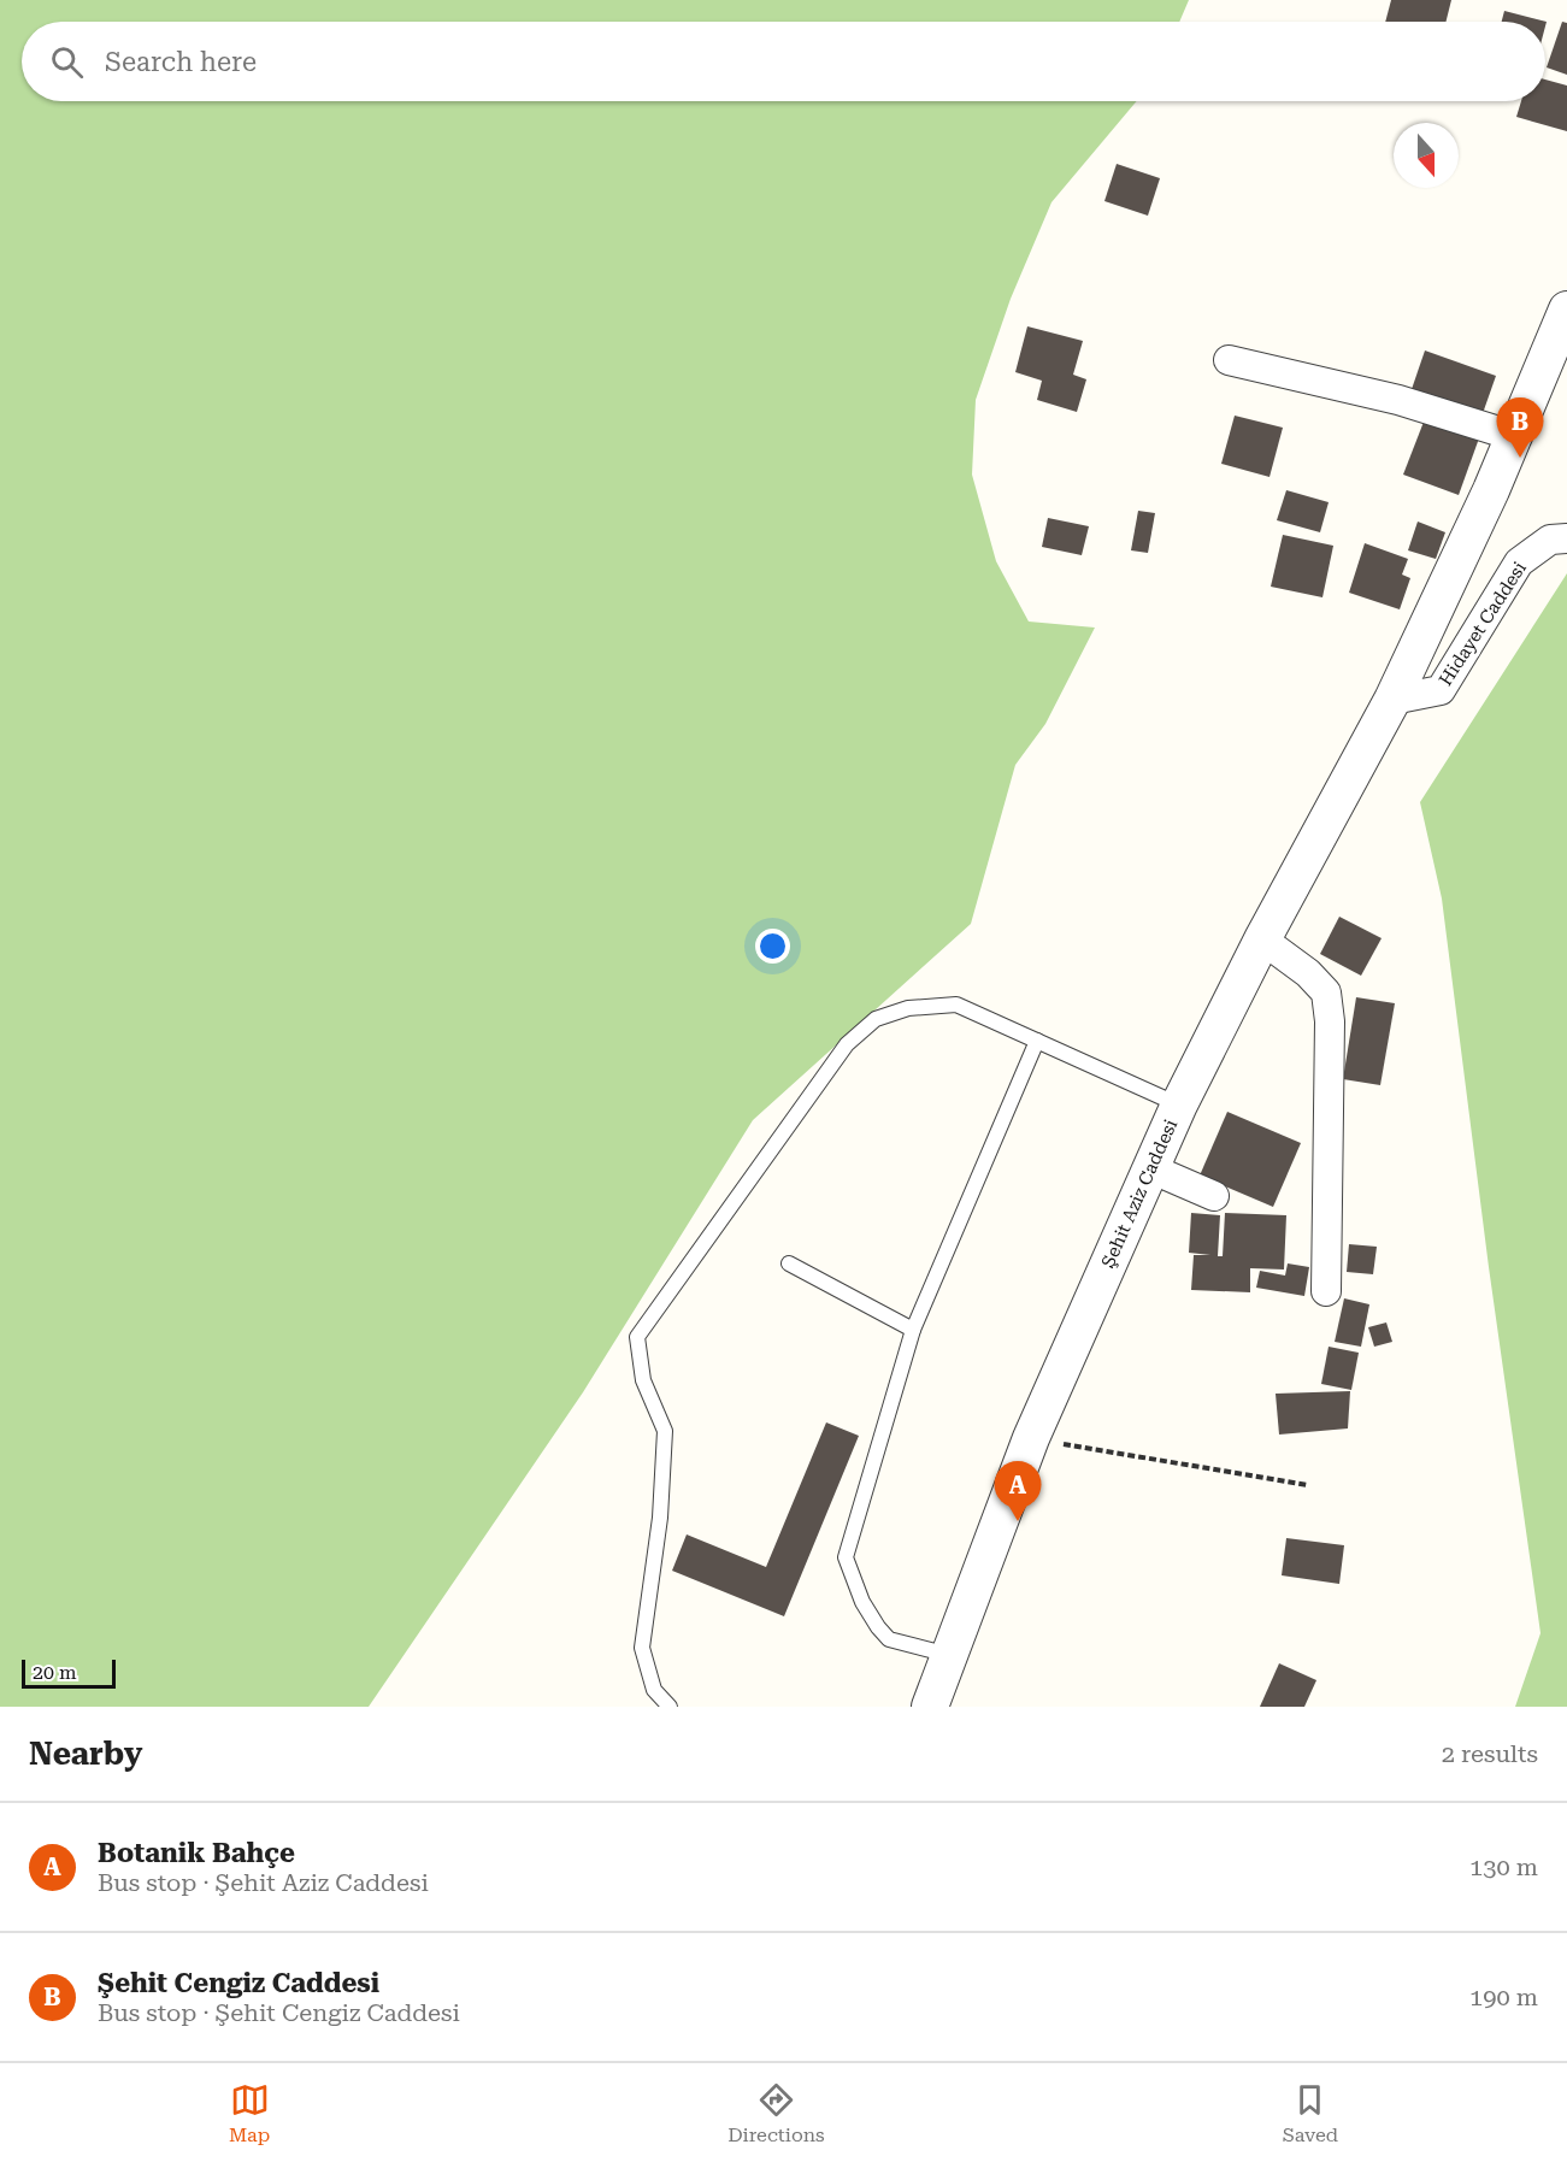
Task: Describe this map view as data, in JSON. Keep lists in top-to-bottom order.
{
  "streets": {
    "street": ["Hidayet Caddesi", "Şehit Aziz Caddesi"]
  },
  "crossings": [
    ["Hidayet Caddesi", "Şehit Aziz Caddesi"]
  ],
  "scale_bar": "20 m",
  "north": "bottom",
  "page": {
    "search": "Search here",
    "pins": ["B", "A"],
    "scale": "20 m",
    "heading": ["Nearby", "2 results"],
    "list": [
      {
        "mark": "A",
        "name": "Botanik Bahçe",
        "note": "Bus stop · Şehit Aziz Caddesi",
        "value": "130 m"
      },
      {
        "mark": "B",
        "name": "Şehit Cengiz Caddesi",
        "note": "Bus stop · Şehit Cengiz Caddesi",
        "value": "190 m"
      }
    ],
    "nav": ["Map", "Directions", "Saved"]
  }
}
